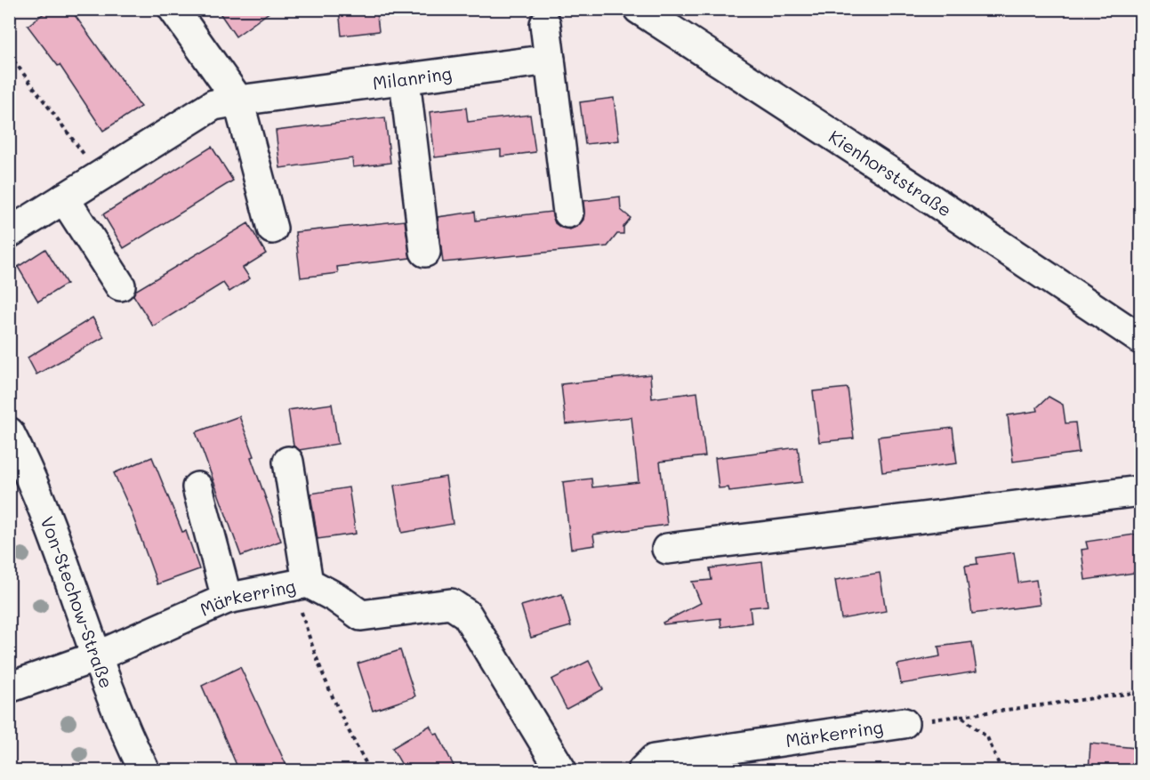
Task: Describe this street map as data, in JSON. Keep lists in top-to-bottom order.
{
  "streets": {
    "street": [
      "Milanring",
      "Kienhorststraße",
      "Märkerring",
      "Von-Stechow-Straße"
    ]
  },
  "crossings": [
    ["Märkerring", "Von-Stechow-Straße"]
  ]
}
